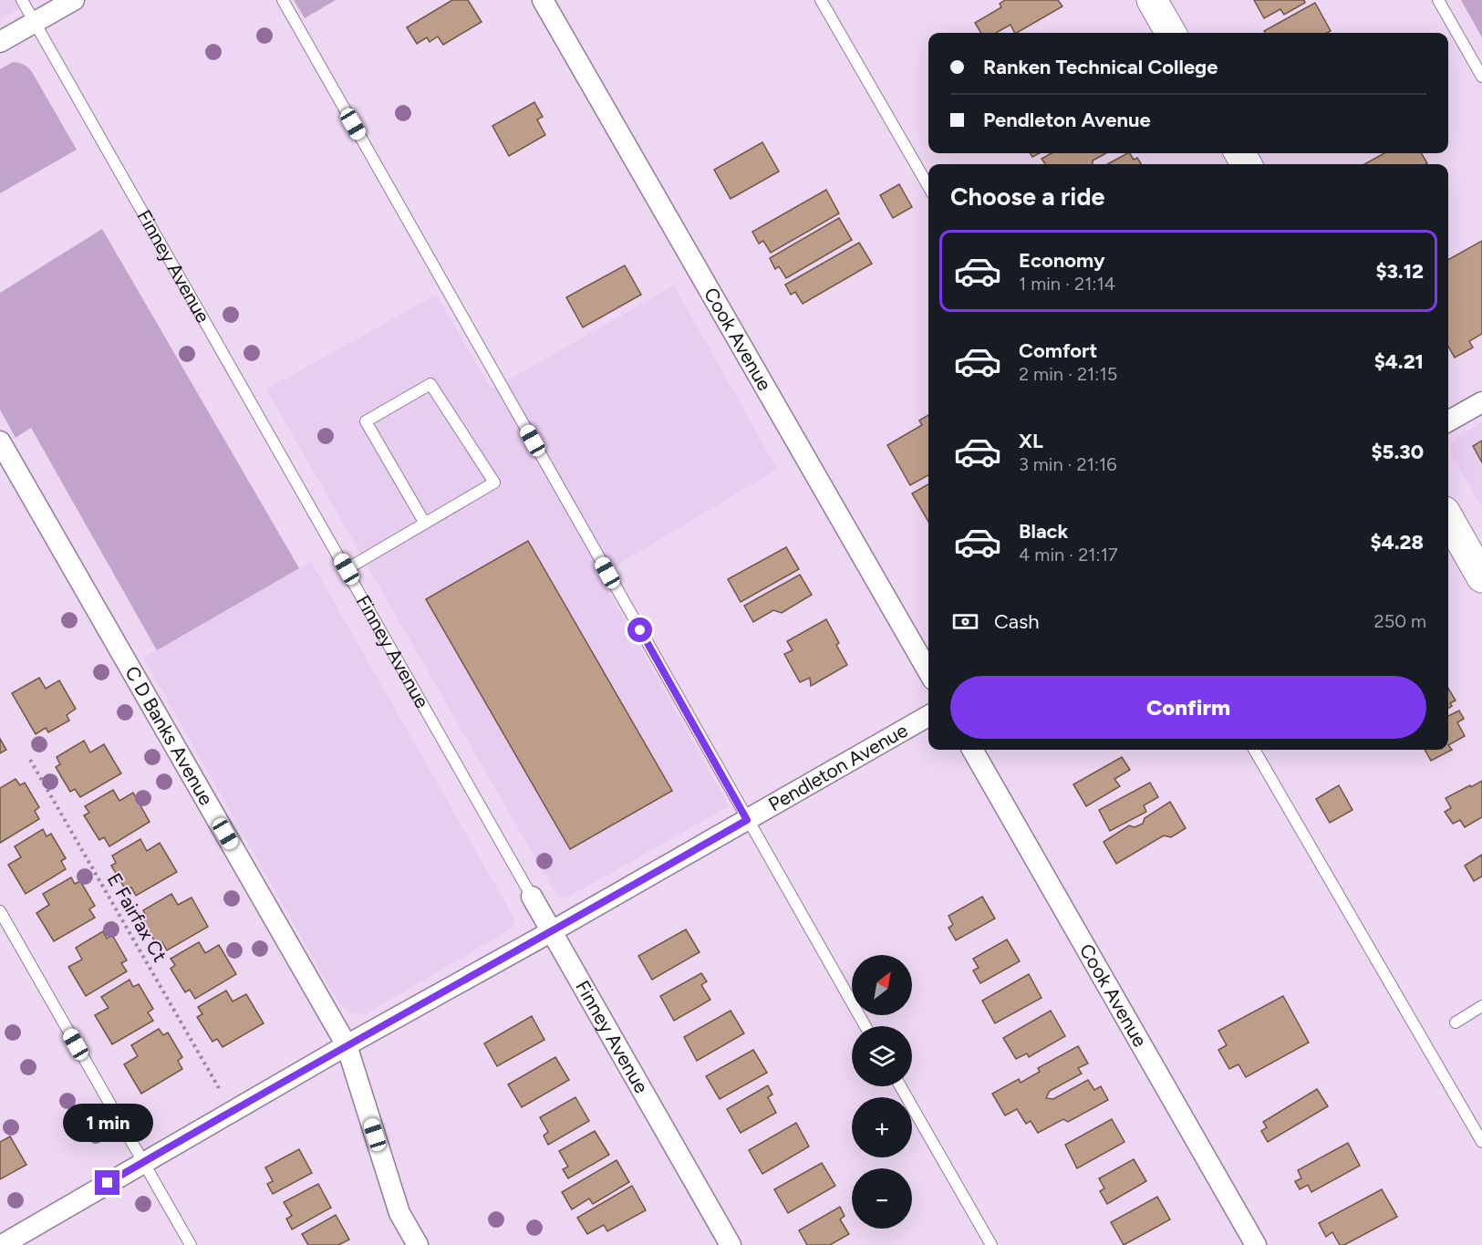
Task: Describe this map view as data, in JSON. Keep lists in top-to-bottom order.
{
  "streets": {
    "street": [
      "Finney Avenue",
      "Cook Avenue",
      "C D Banks Avenue",
      "Pendleton Avenue"
    ],
    "path": ["E Fairfax Ct"]
  },
  "crossings": [
    ["Finney Avenue", "Pendleton Avenue"],
    ["C D Banks Avenue", "Pendleton Avenue"]
  ],
  "north": "top right",
  "page": {
    "banner": ["Ranken Technical College", "Pendleton Avenue"],
    "heading": "Choose a ride",
    "list": [
      {
        "name": "Economy",
        "note": "1 min · 21:14",
        "value": "$3.12"
      },
      {
        "name": "Comfort",
        "note": "2 min · 21:15",
        "value": "$4.21"
      },
      {
        "name": "XL",
        "note": "3 min · 21:16",
        "value": "$5.30"
      },
      {
        "name": "Black",
        "note": "4 min · 21:17",
        "value": "$4.28"
      }
    ],
    "pay": ["Cash", "250 m"],
    "buttons": "Confirm",
    "map_buttons": ["+", "−"],
    "bubble": "1 min"
  }
}
